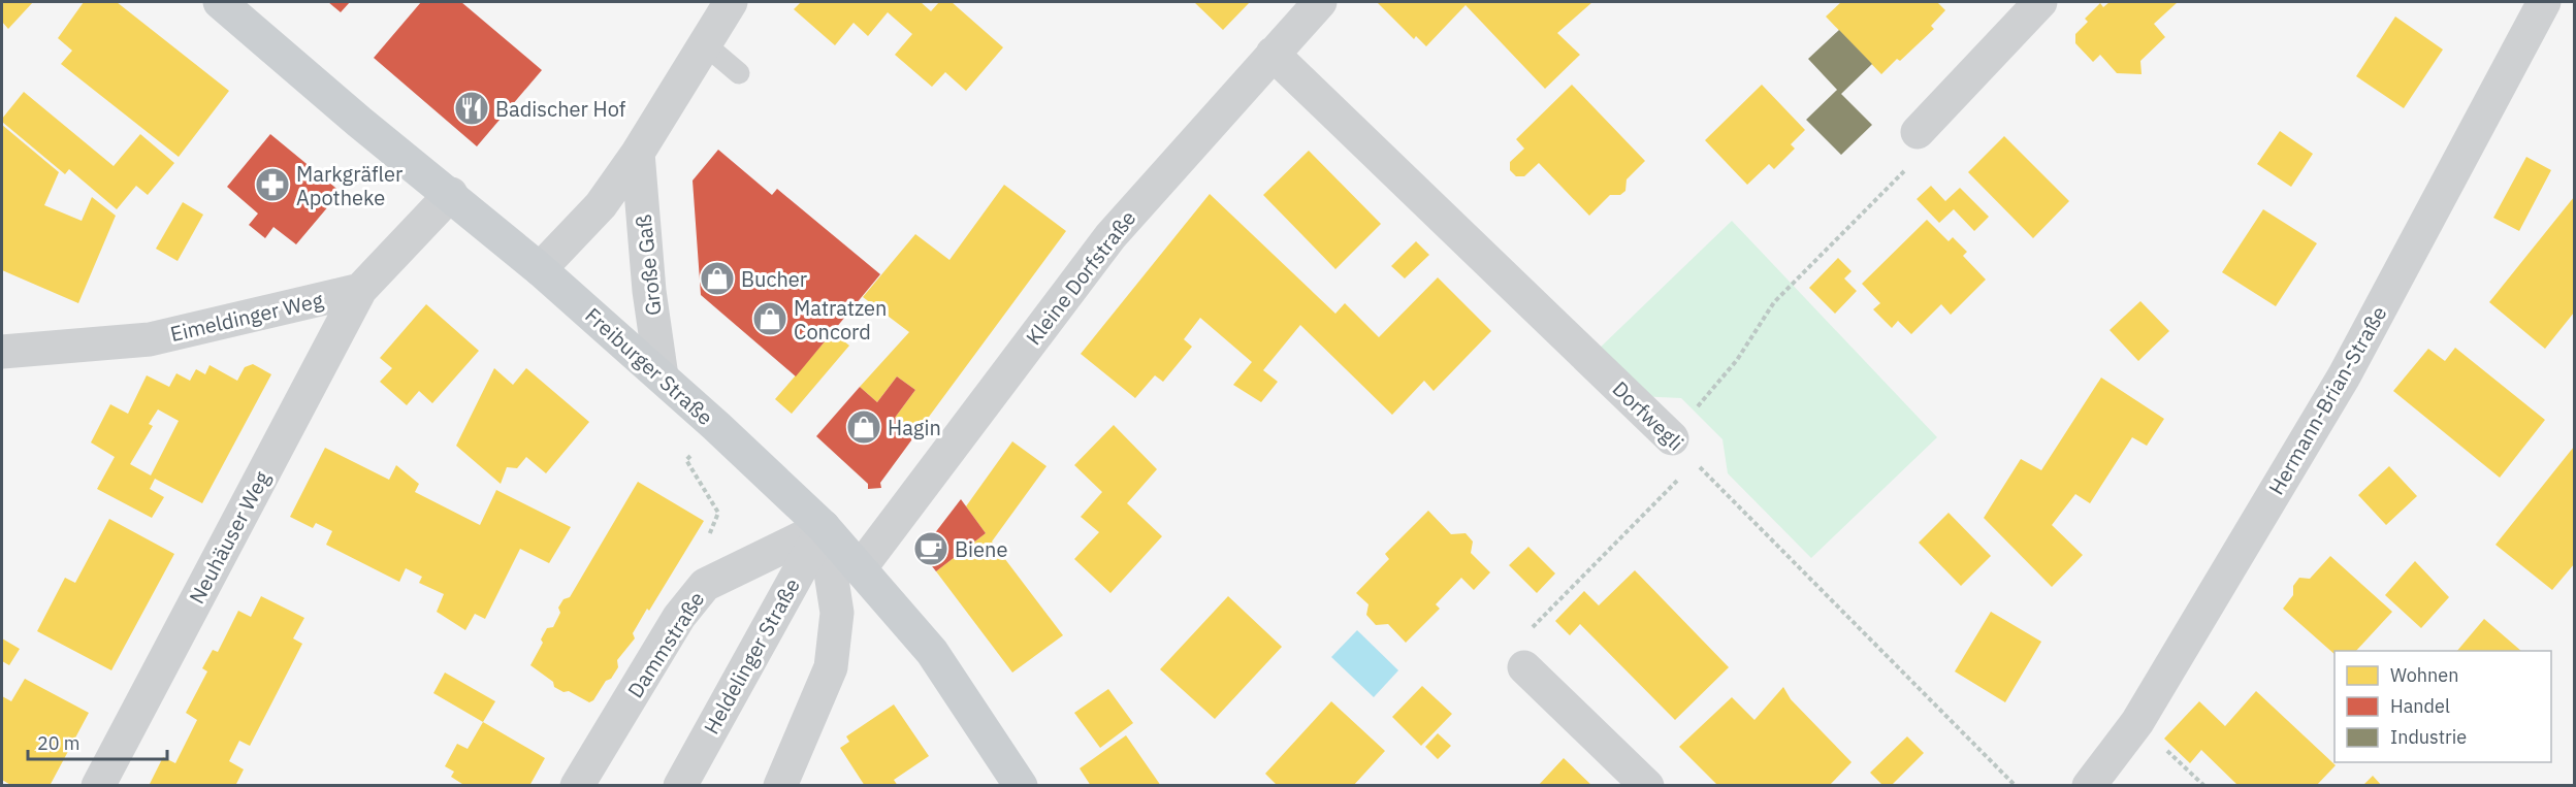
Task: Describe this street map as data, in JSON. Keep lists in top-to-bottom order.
{
  "streets": {
    "main road": ["Freiburger Straße"],
    "street": [
      "Große Gaß",
      "Kleine Dorfstraße",
      "Eimeldinger Weg",
      "Hermann-Brian-Straße",
      "Dorfwegli",
      "Neuhäuser Weg",
      "Dammstraße",
      "Heldelinger Straße"
    ]
  },
  "crossings": [
    ["Große Gaß", "Freiburger Straße"],
    ["Kleine Dorfstraße", "Freiburger Straße"],
    ["Kleine Dorfstraße", "Dorfwegli"],
    ["Eimeldinger Weg", "Neuhäuser Weg"],
    ["Freiburger Straße", "Dammstraße"],
    ["Freiburger Straße", "Heldelinger Straße"],
    ["Dammstraße", "Heldelinger Straße"]
  ],
  "places": {
    "restaurant": ["Badischer Hof"],
    "pharmacy": ["Markgräfler Apotheke"],
    "shop": ["Bucher", "Matratzen Concord", "Hagin"],
    "cafe": ["Biene"]
  },
  "legend": ["Wohnen", "Handel", "Industrie"],
  "scale_bar": "20 m"
}
